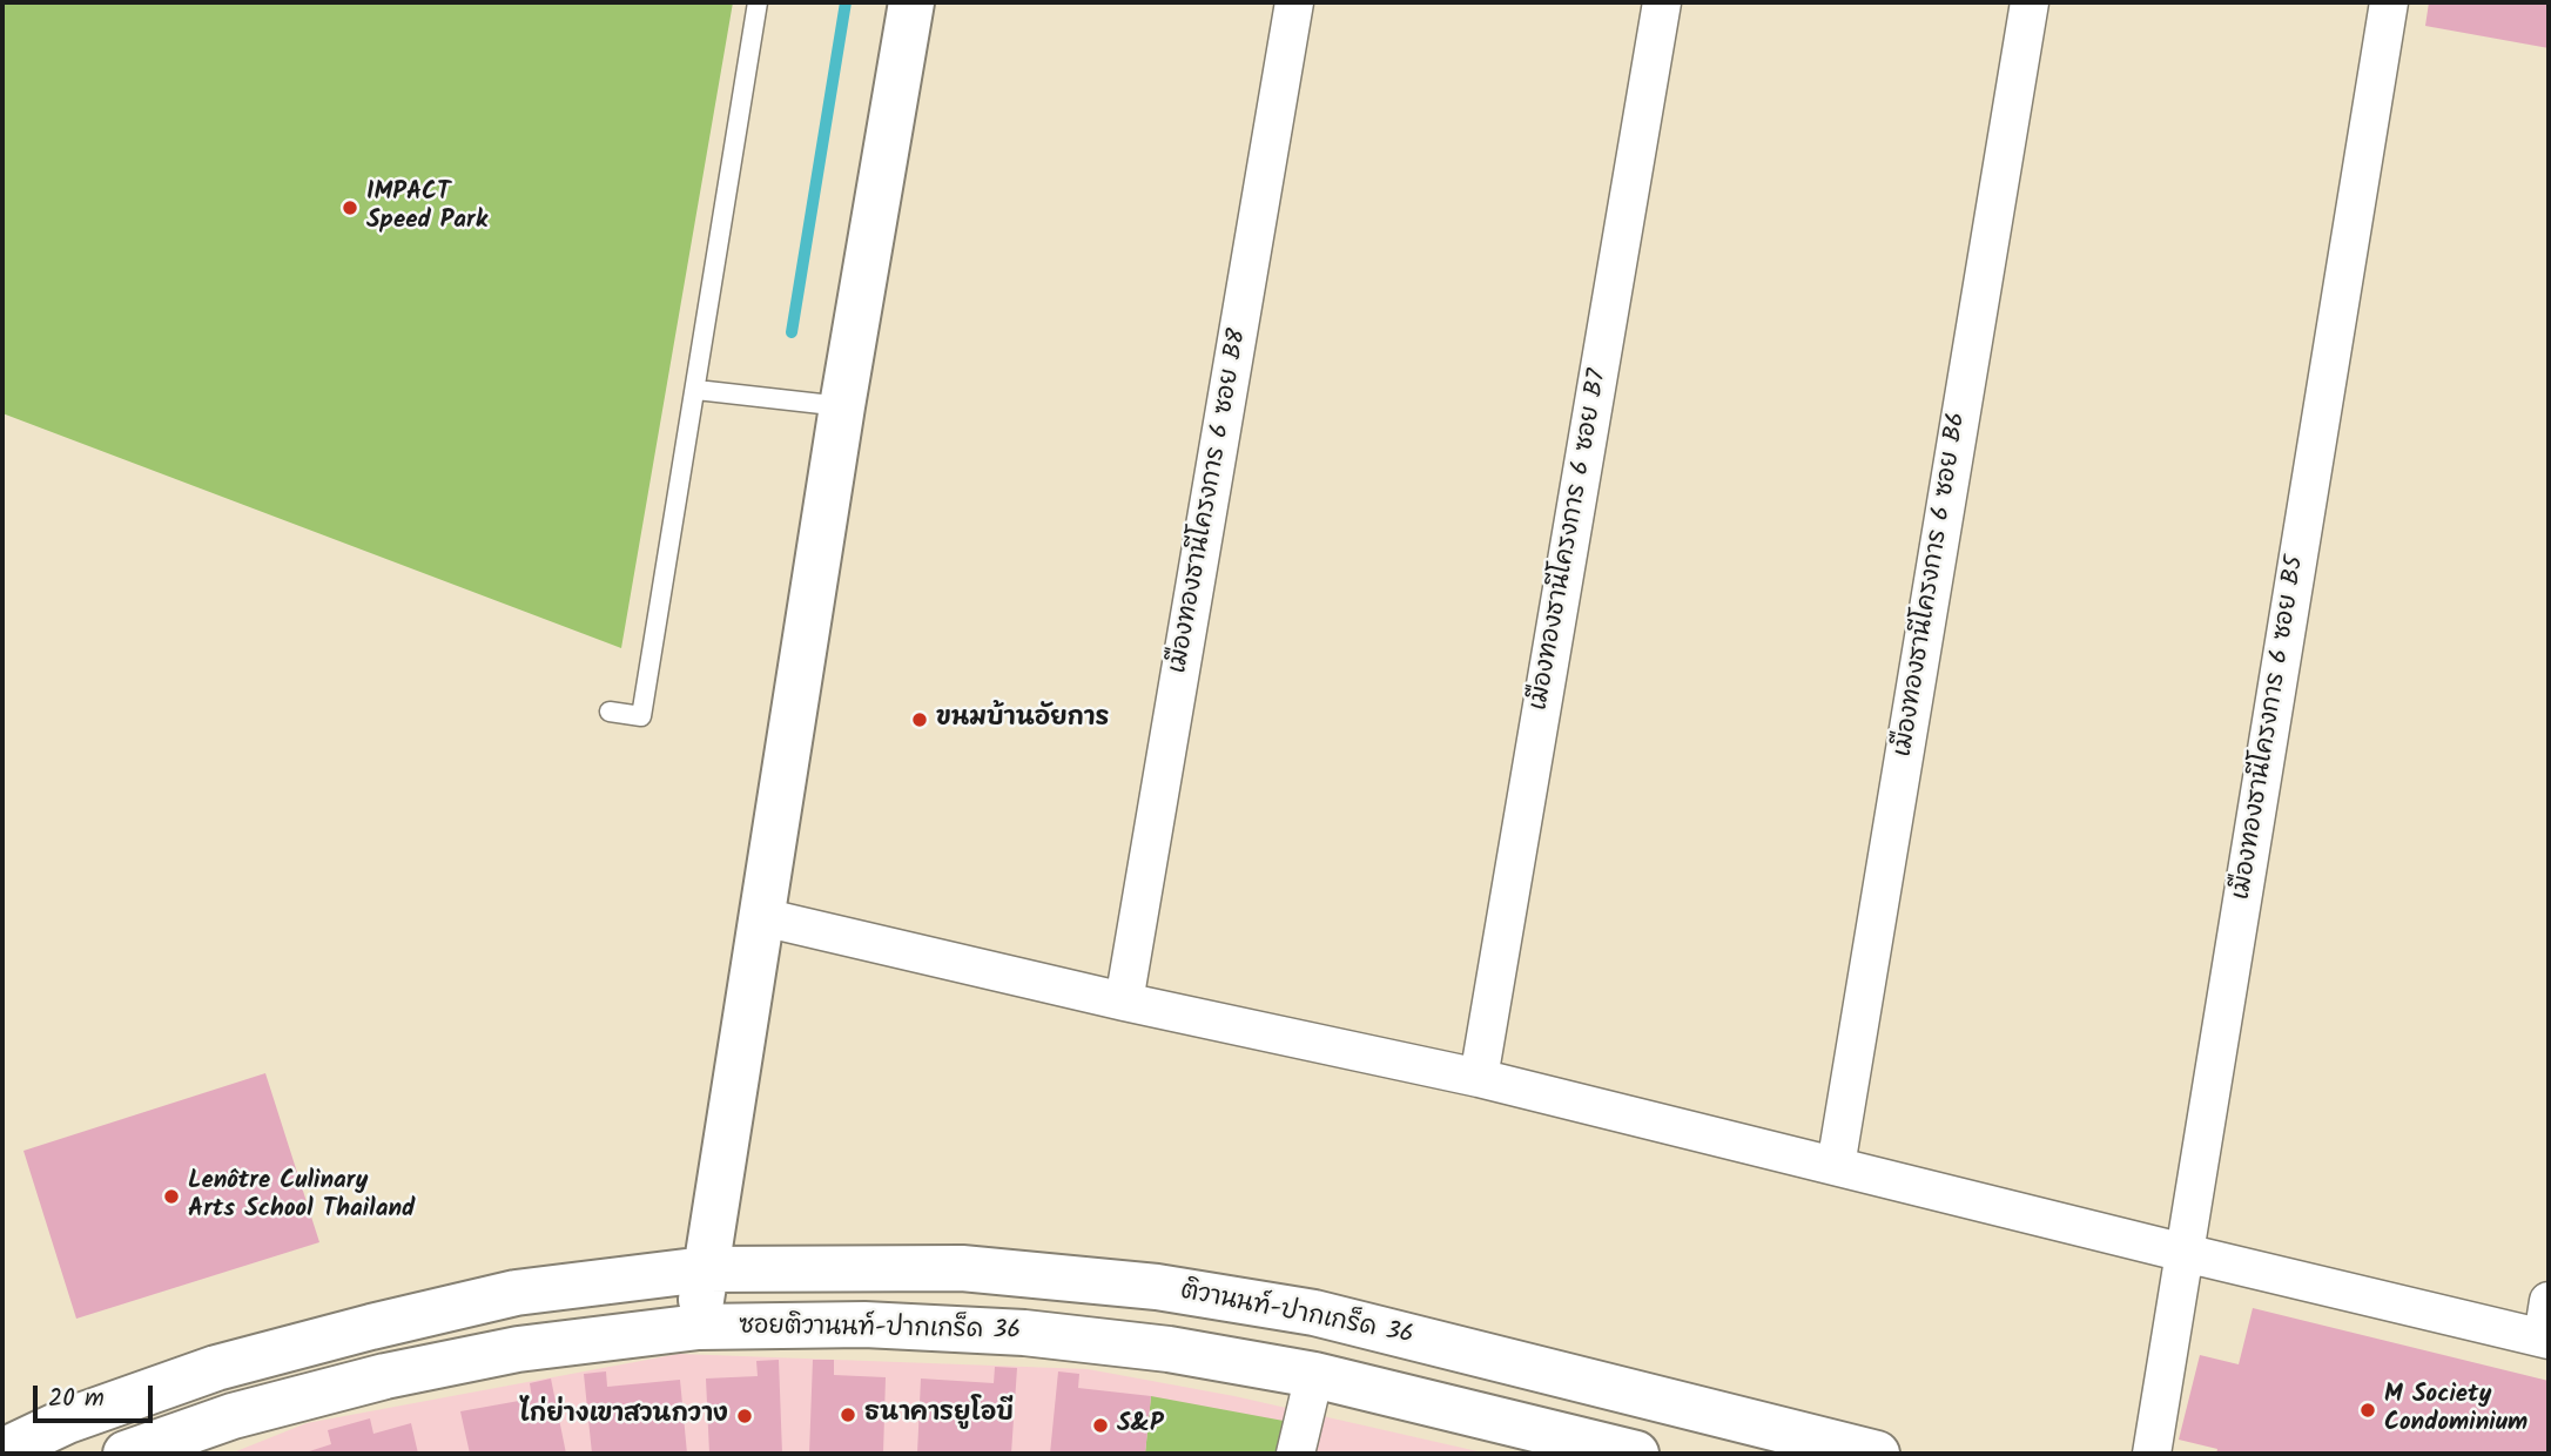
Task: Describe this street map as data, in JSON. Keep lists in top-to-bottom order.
{
  "streets": {
    "street": [
      "เมืองทองธานีโครงการ 6 ซอย B8",
      "เมืองทองธานีโครงการ 6 ซอย B7",
      "เมืองทองธานีโครงการ 6 ซอย B6",
      "เมืองทองธานีโครงการ 6 ซอย B5",
      "ติวานนท์-ปากเกร็ด 36",
      "ซอยติวานนท์-ปากเกร็ด 36"
    ]
  },
  "places": [
    "IMPACT Speed Park",
    "ขนมบ้านอัยการ",
    "Lenôtre Culinary Arts School Thailand",
    "M Society Condominium",
    "ธนาคารยูโอบี",
    "ไก่ย่างเขาสวนกวาง",
    "S&P"
  ],
  "scale_bar": "20 m"
}
